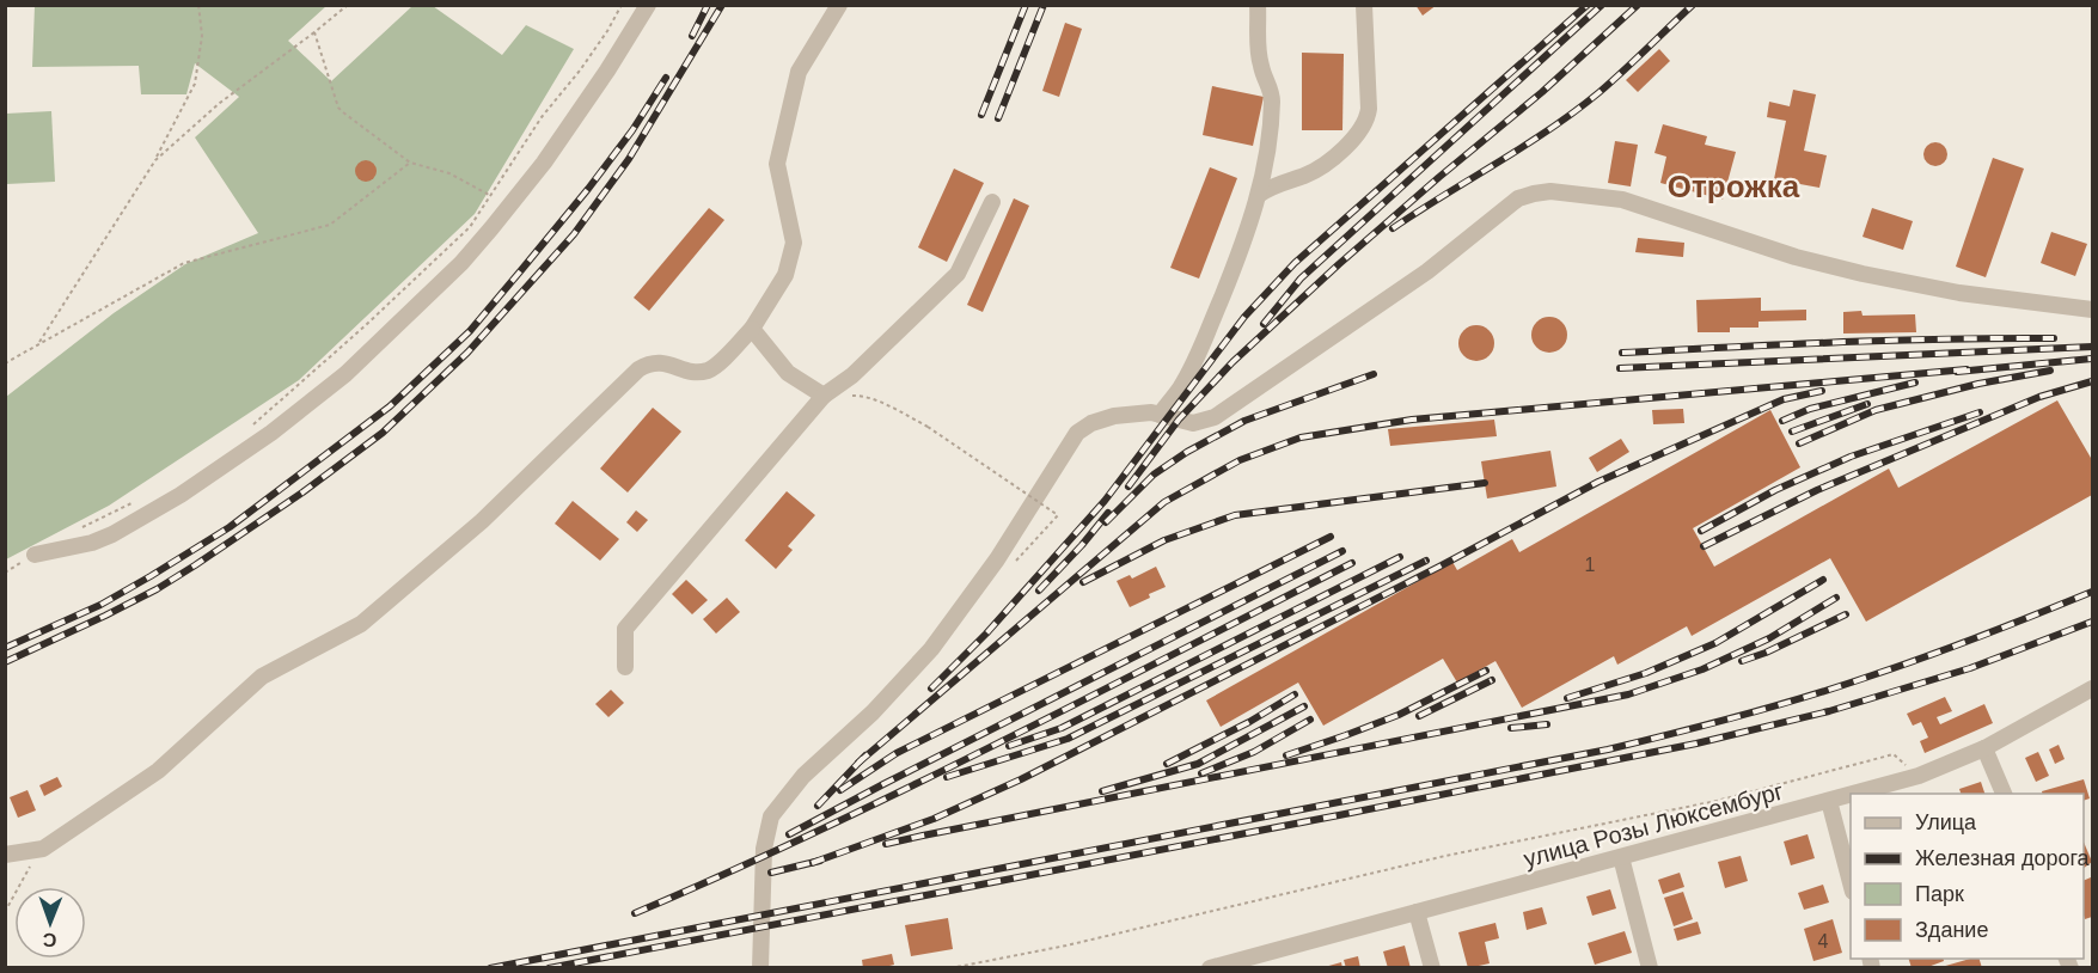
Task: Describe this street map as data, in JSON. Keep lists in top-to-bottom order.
{
  "streets": {
    "street": ["улица Розы Люксембург"]
  },
  "districts": ["Отрожка"],
  "house_numbers": ["1", "4"],
  "legend": [
    "Улица",
    "Железная дорога",
    "Парк",
    "Здание"
  ],
  "north": "bottom"
}
